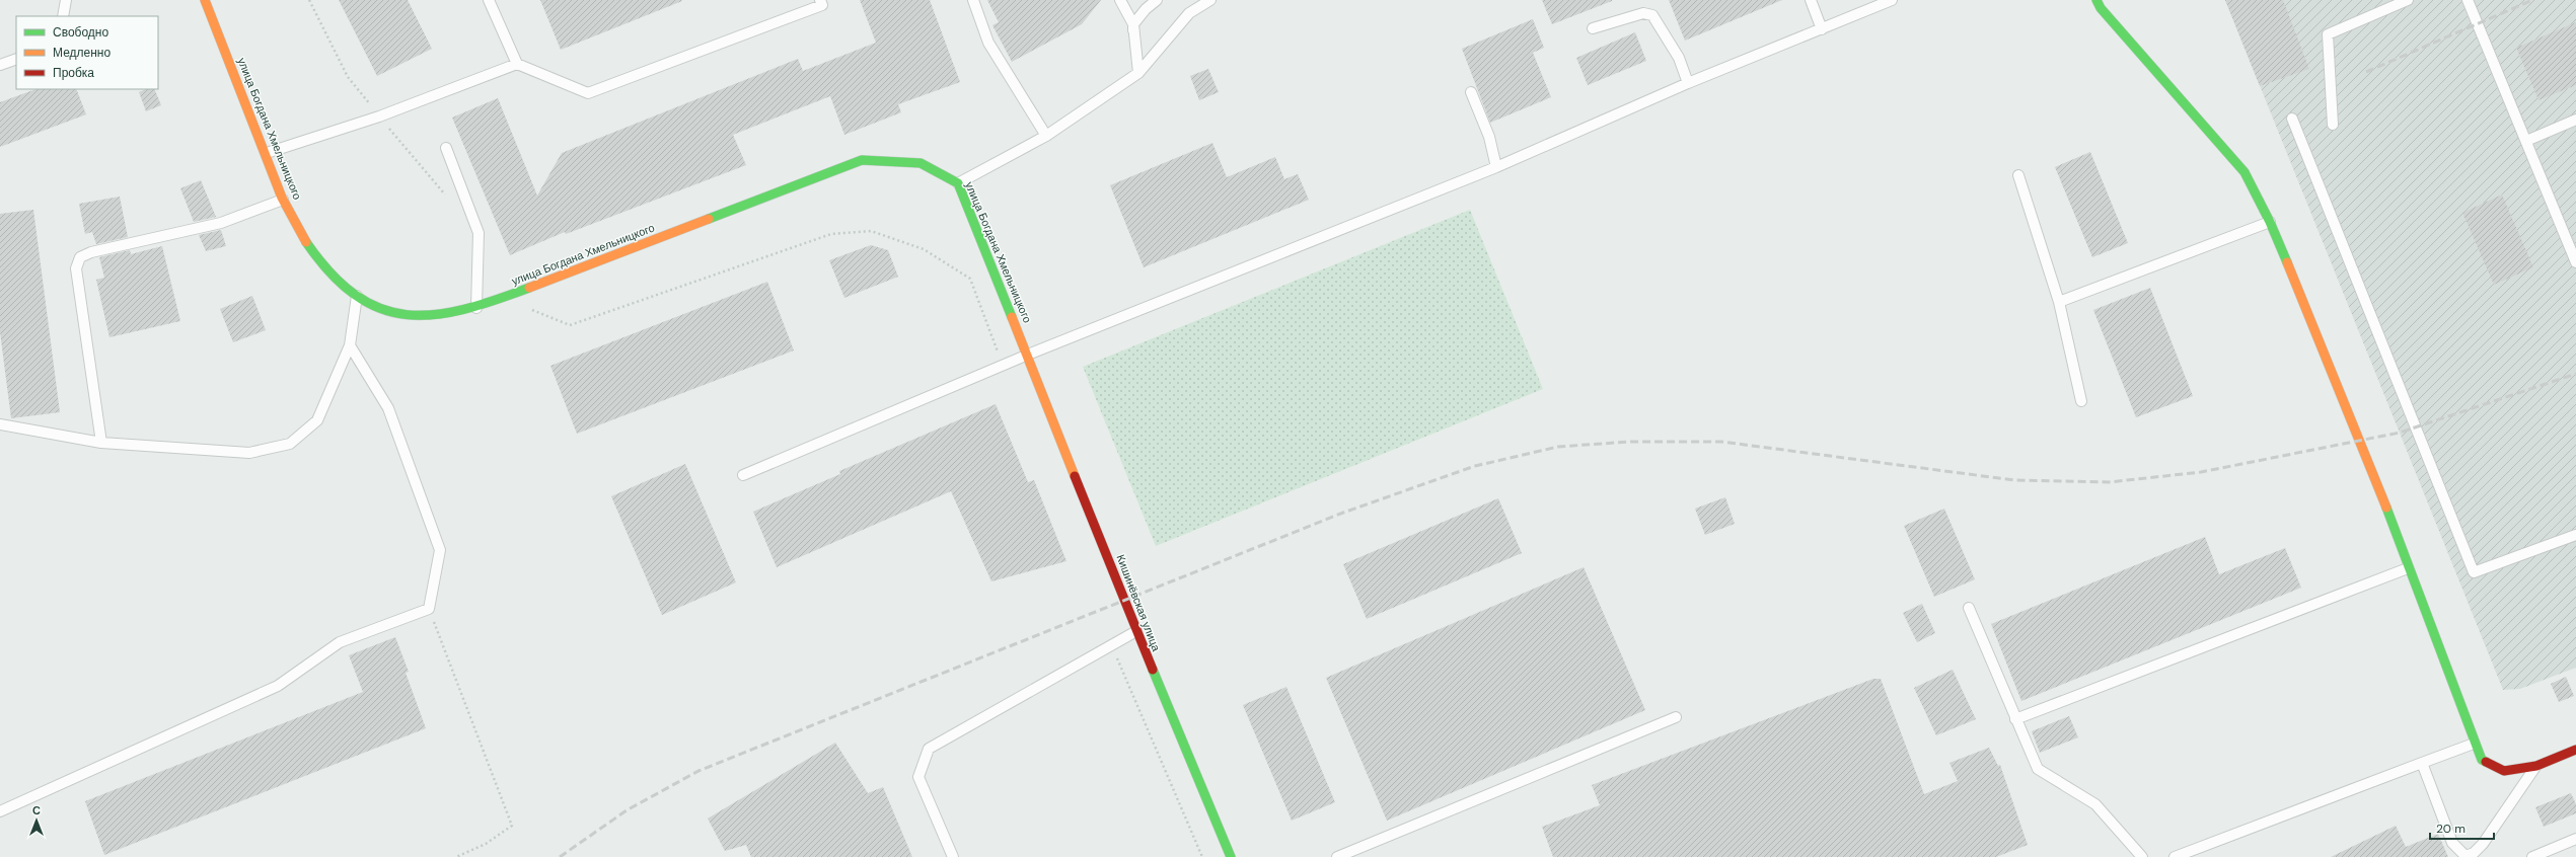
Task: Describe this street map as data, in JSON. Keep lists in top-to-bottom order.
{
  "streets": {
    "street": ["улица Богдана Хмельницкого", "Кишинёвская улица"]
  },
  "crossings": [
    ["улица Богдана Хмельницкого", "Кишинёвская улица"]
  ],
  "legend": ["Свободно", "Медленно", "Пробка"],
  "scale_bar": "20 m",
  "north": "top"
}
